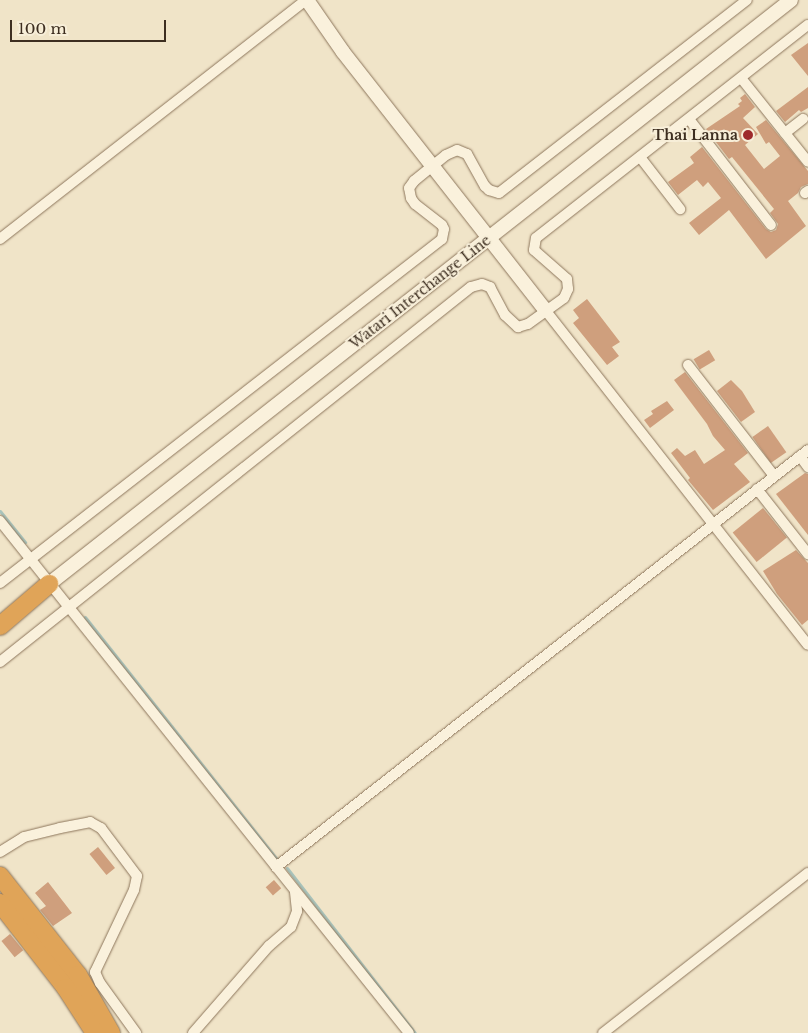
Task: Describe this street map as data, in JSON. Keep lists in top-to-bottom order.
{
  "streets": {
    "main road": ["Watari Interchange Line"]
  },
  "places": ["Thai Lanna"],
  "scale_bar": "100 m"
}
